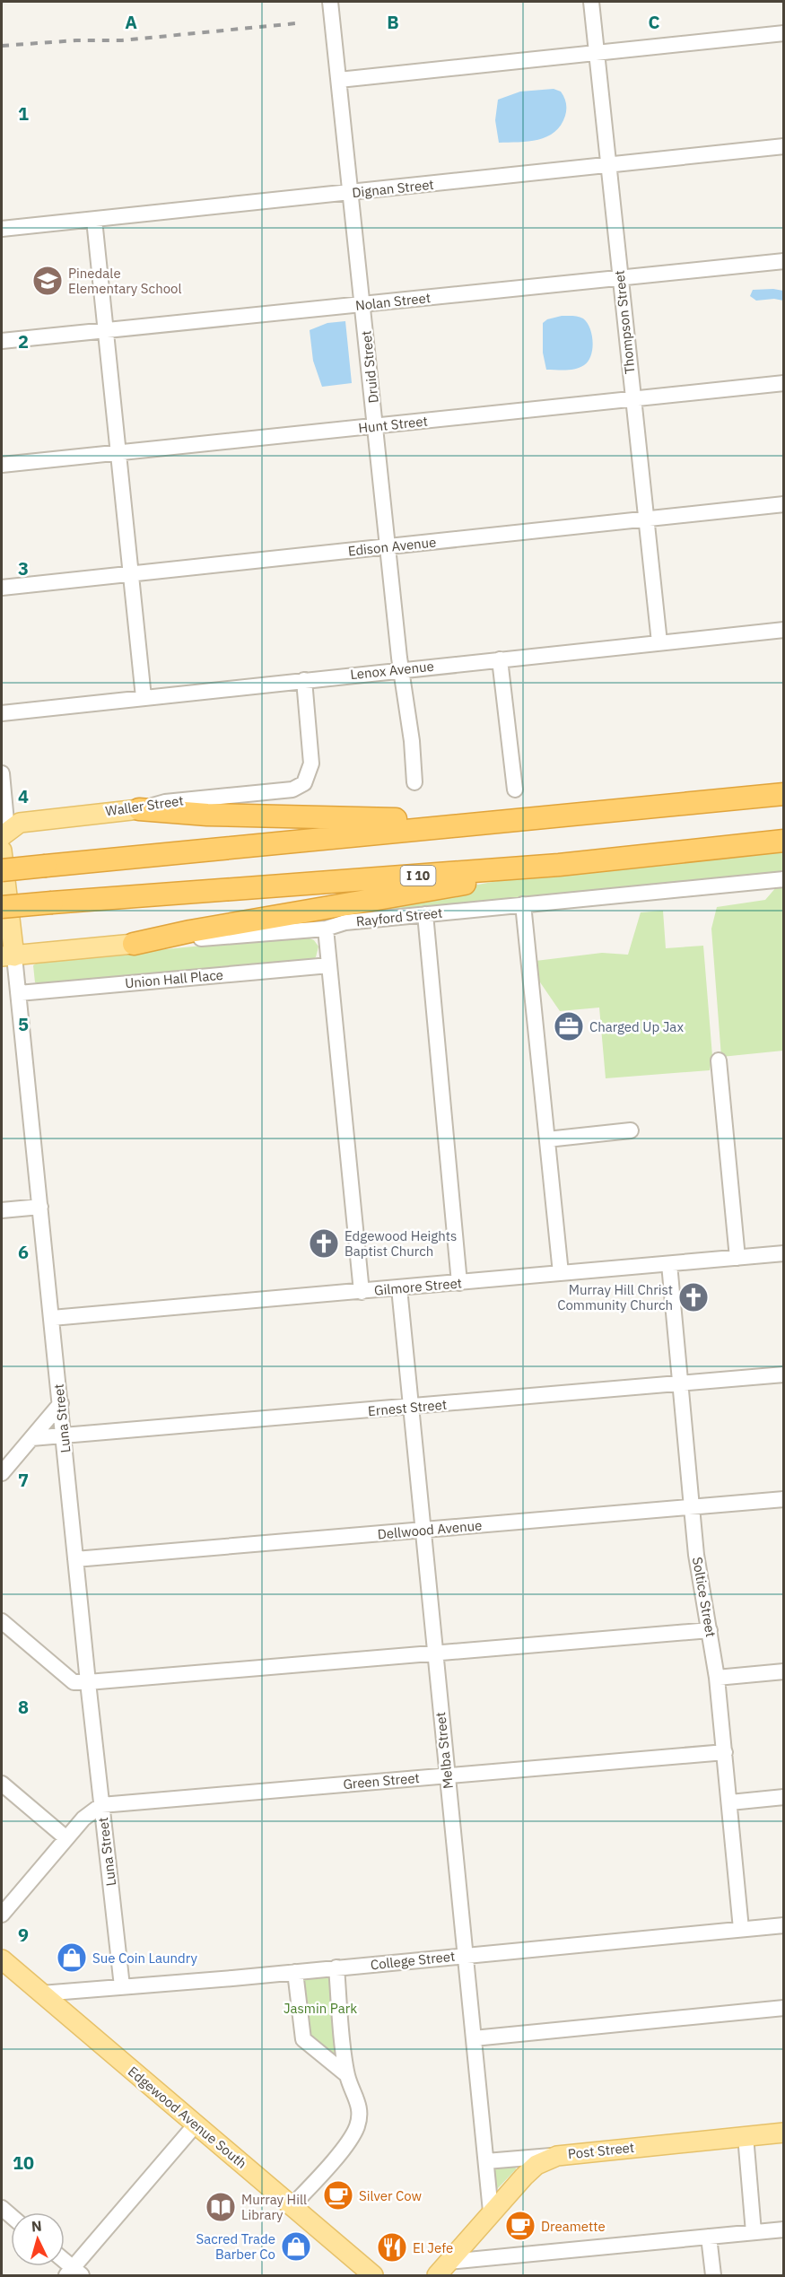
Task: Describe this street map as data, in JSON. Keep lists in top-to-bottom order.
{
  "streets": {
    "highway": ["I 10"],
    "main road": [
      "Waller Street",
      "Rayford Street",
      "Luna Street",
      "Edgewood Avenue South",
      "Post Street"
    ],
    "street": [
      "Dignan Street",
      "Nolan Street",
      "Thompson Street",
      "Druid Street",
      "Hunt Street",
      "Edison Avenue",
      "Lenox Avenue",
      "Union Hall Place",
      "Gilmore Street",
      "Ernest Street",
      "Dellwood Avenue",
      "Soltice Street",
      "Melba Street",
      "Green Street",
      "College Street"
    ]
  },
  "crossings": [
    ["Dignan Street", "Thompson Street"],
    ["Dignan Street", "Druid Street"],
    ["Nolan Street", "Thompson Street"],
    ["Nolan Street", "Druid Street"],
    ["Thompson Street", "Hunt Street"],
    ["Thompson Street", "Edison Avenue"],
    ["Thompson Street", "Lenox Avenue"],
    ["Druid Street", "Hunt Street"],
    ["Druid Street", "Edison Avenue"],
    ["Druid Street", "Lenox Avenue"],
    ["Lenox Avenue", "Waller Street"],
    ["Rayford Street", "Luna Street"],
    ["Union Hall Place", "Luna Street"],
    ["Gilmore Street", "Luna Street"],
    ["Gilmore Street", "Soltice Street"],
    ["Gilmore Street", "Melba Street"],
    ["Ernest Street", "Luna Street"],
    ["Ernest Street", "Soltice Street"],
    ["Ernest Street", "Melba Street"],
    ["Luna Street", "Dellwood Avenue"],
    ["Luna Street", "Green Street"],
    ["Luna Street", "College Street"],
    ["Dellwood Avenue", "Soltice Street"],
    ["Dellwood Avenue", "Melba Street"],
    ["Soltice Street", "Green Street"],
    ["Soltice Street", "College Street"],
    ["Melba Street", "Green Street"],
    ["Melba Street", "College Street"],
    ["Melba Street", "Post Street"],
    ["College Street", "Edgewood Avenue South"]
  ],
  "parks": ["Jasmin Park"],
  "places": {
    "school or university": ["Pinedale Elementary School"],
    "office": ["Charged Up Jax"],
    "church": ["Edgewood Heights Baptist Church", "Murray Hill Christ Community Church"],
    "shop": ["Sue Coin Laundry", "Sacred Trade Barber Co"],
    "cafe": ["Silver Cow", "Dreamette"],
    "library": ["Murray Hill Library"],
    "restaurant": ["El Jefe"]
  },
  "north": "top",
  "grid": {
    "columns": ["A", "B", "C"],
    "rows": [
      "1",
      "2",
      "3",
      "4",
      "5",
      "6",
      "7",
      "8",
      "9",
      "10"
    ]
  }
}
